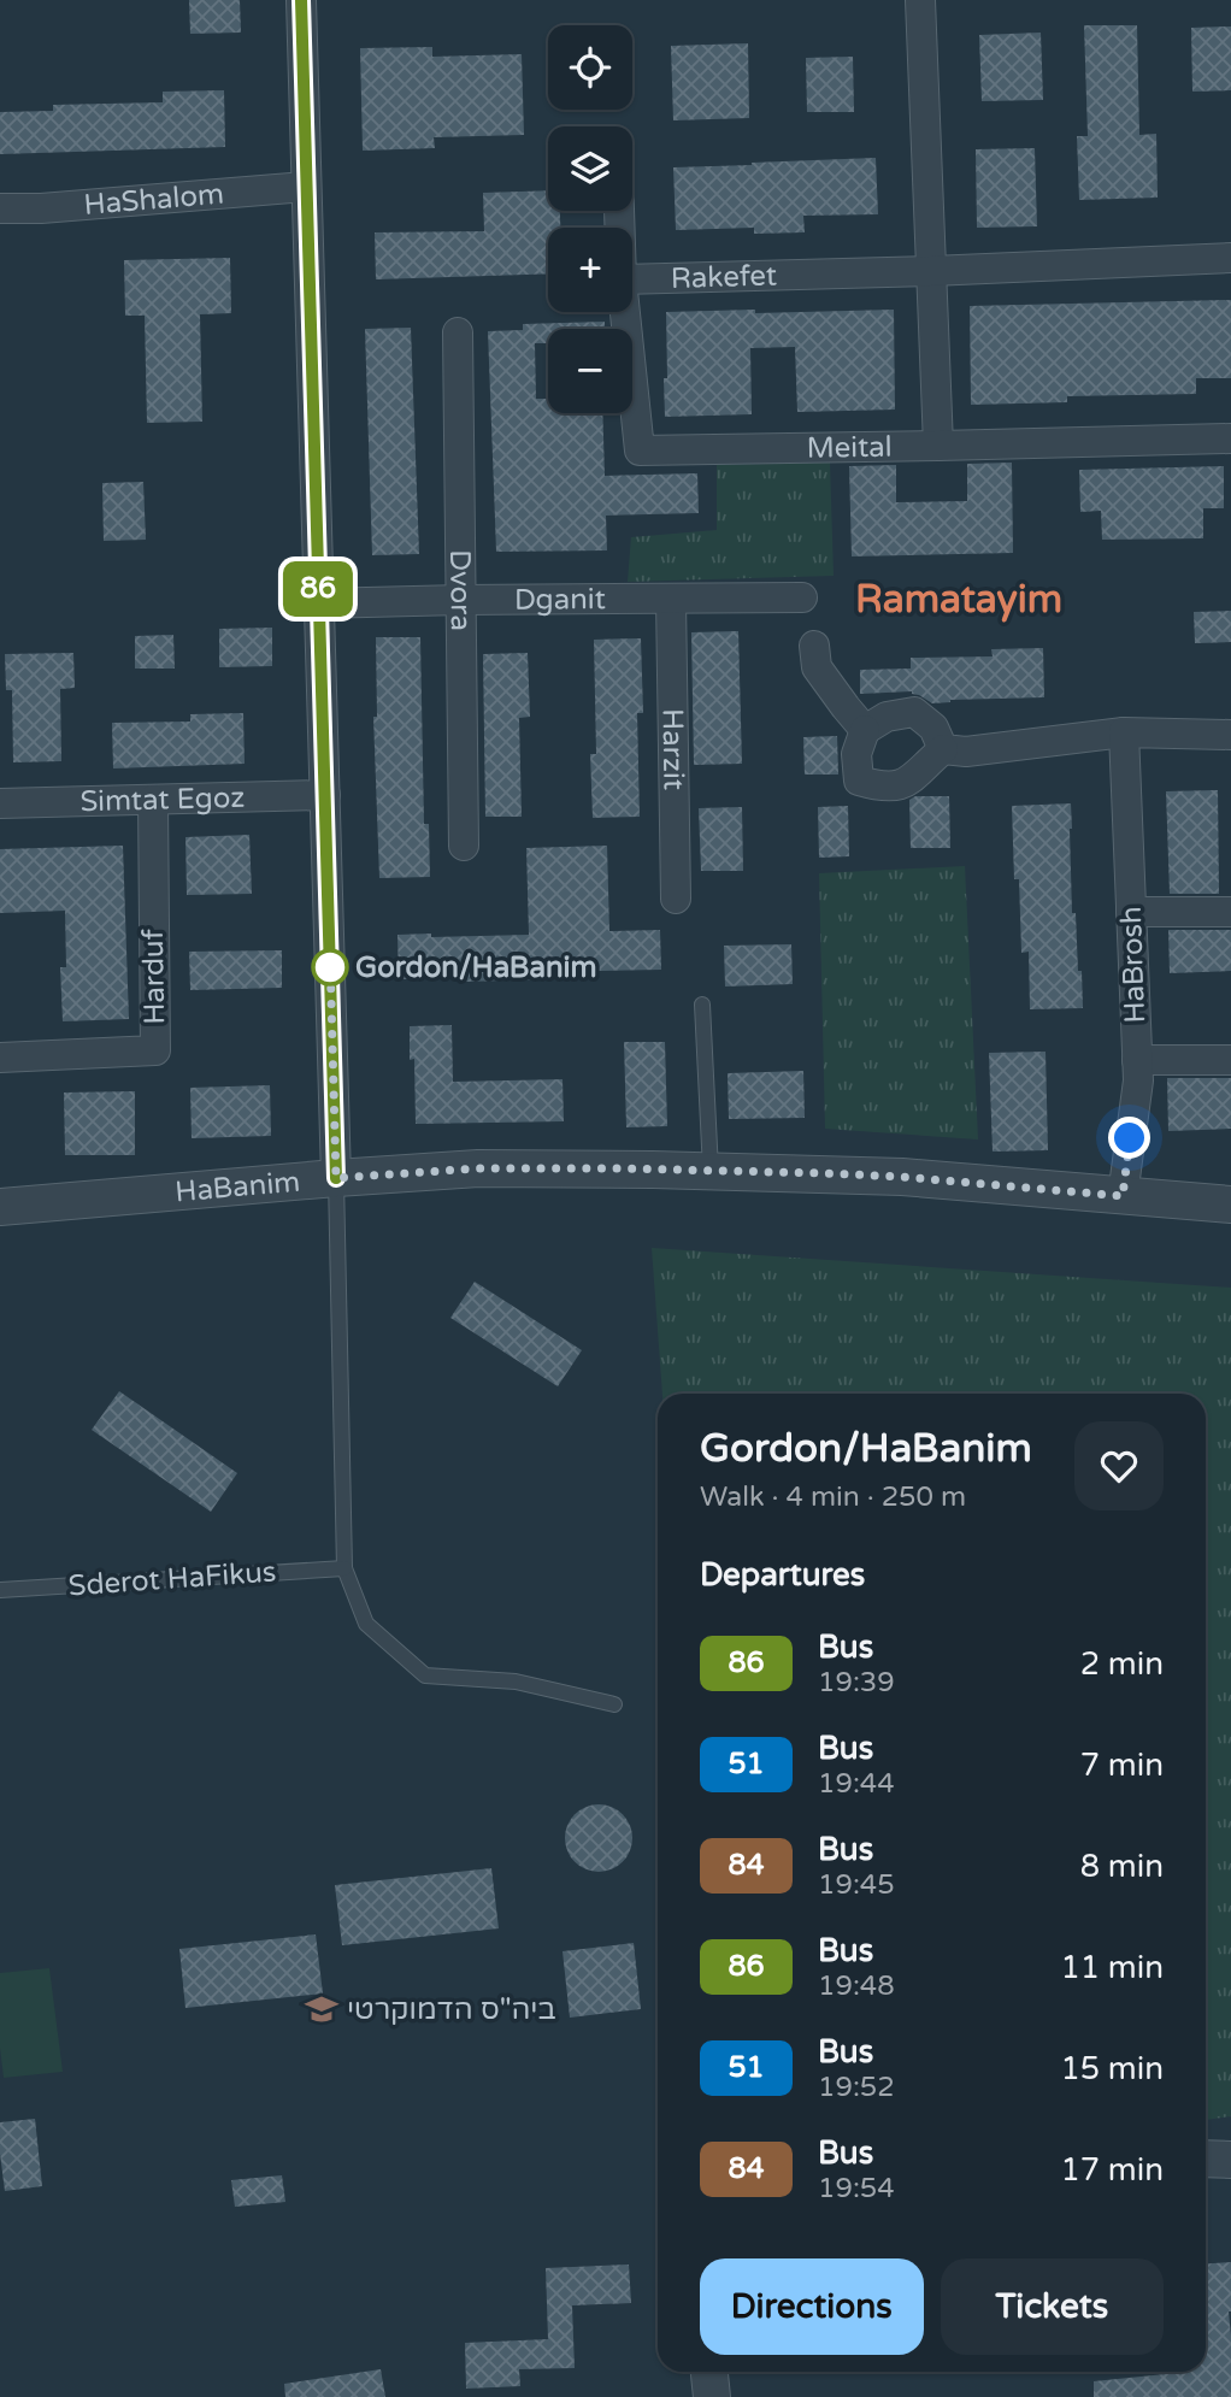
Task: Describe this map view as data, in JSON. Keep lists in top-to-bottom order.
{
  "streets": {
    "street": [
      "HaShalom",
      "Rakefet",
      "Meital",
      "Dvora",
      "Dganit",
      "Harzit",
      "Simtat Egoz",
      "HaBrosh",
      "Harduf",
      "HaBanim"
    ],
    "lane": ["Sderot HaFikus"]
  },
  "crossings": [
    ["Dvora", "Dganit"],
    ["Dganit", "Harzit"],
    ["Simtat Egoz", "Harduf"],
    ["HaBrosh", "HaBanim"]
  ],
  "districts": ["Ramatayim"],
  "places": {
    "other": ["Gordon/HaBanim"],
    "school or university": ["ביה\"ס הדמוקרטי"]
  },
  "lines": ["bus line 86"],
  "page": {
    "on_map": "86",
    "map_buttons": ["+", "−"],
    "heading": [
      ["Gordon/HaBanim", "Walk · 4 min · 250 m"],
      "Departures"
    ],
    "list": [
      {
        "mark": "86",
        "name": "Bus",
        "note": "19:39",
        "value": "2 min"
      },
      {
        "mark": "51",
        "name": "Bus",
        "note": "19:44",
        "value": "7 min"
      },
      {
        "mark": "84",
        "name": "Bus",
        "note": "19:45",
        "value": "8 min"
      },
      {
        "mark": "86",
        "name": "Bus",
        "note": "19:48",
        "value": "11 min"
      },
      {
        "mark": "51",
        "name": "Bus",
        "note": "19:52",
        "value": "15 min"
      },
      {
        "mark": "84",
        "name": "Bus",
        "note": "19:54",
        "value": "17 min"
      }
    ],
    "buttons": ["Directions", "Tickets"]
  }
}
